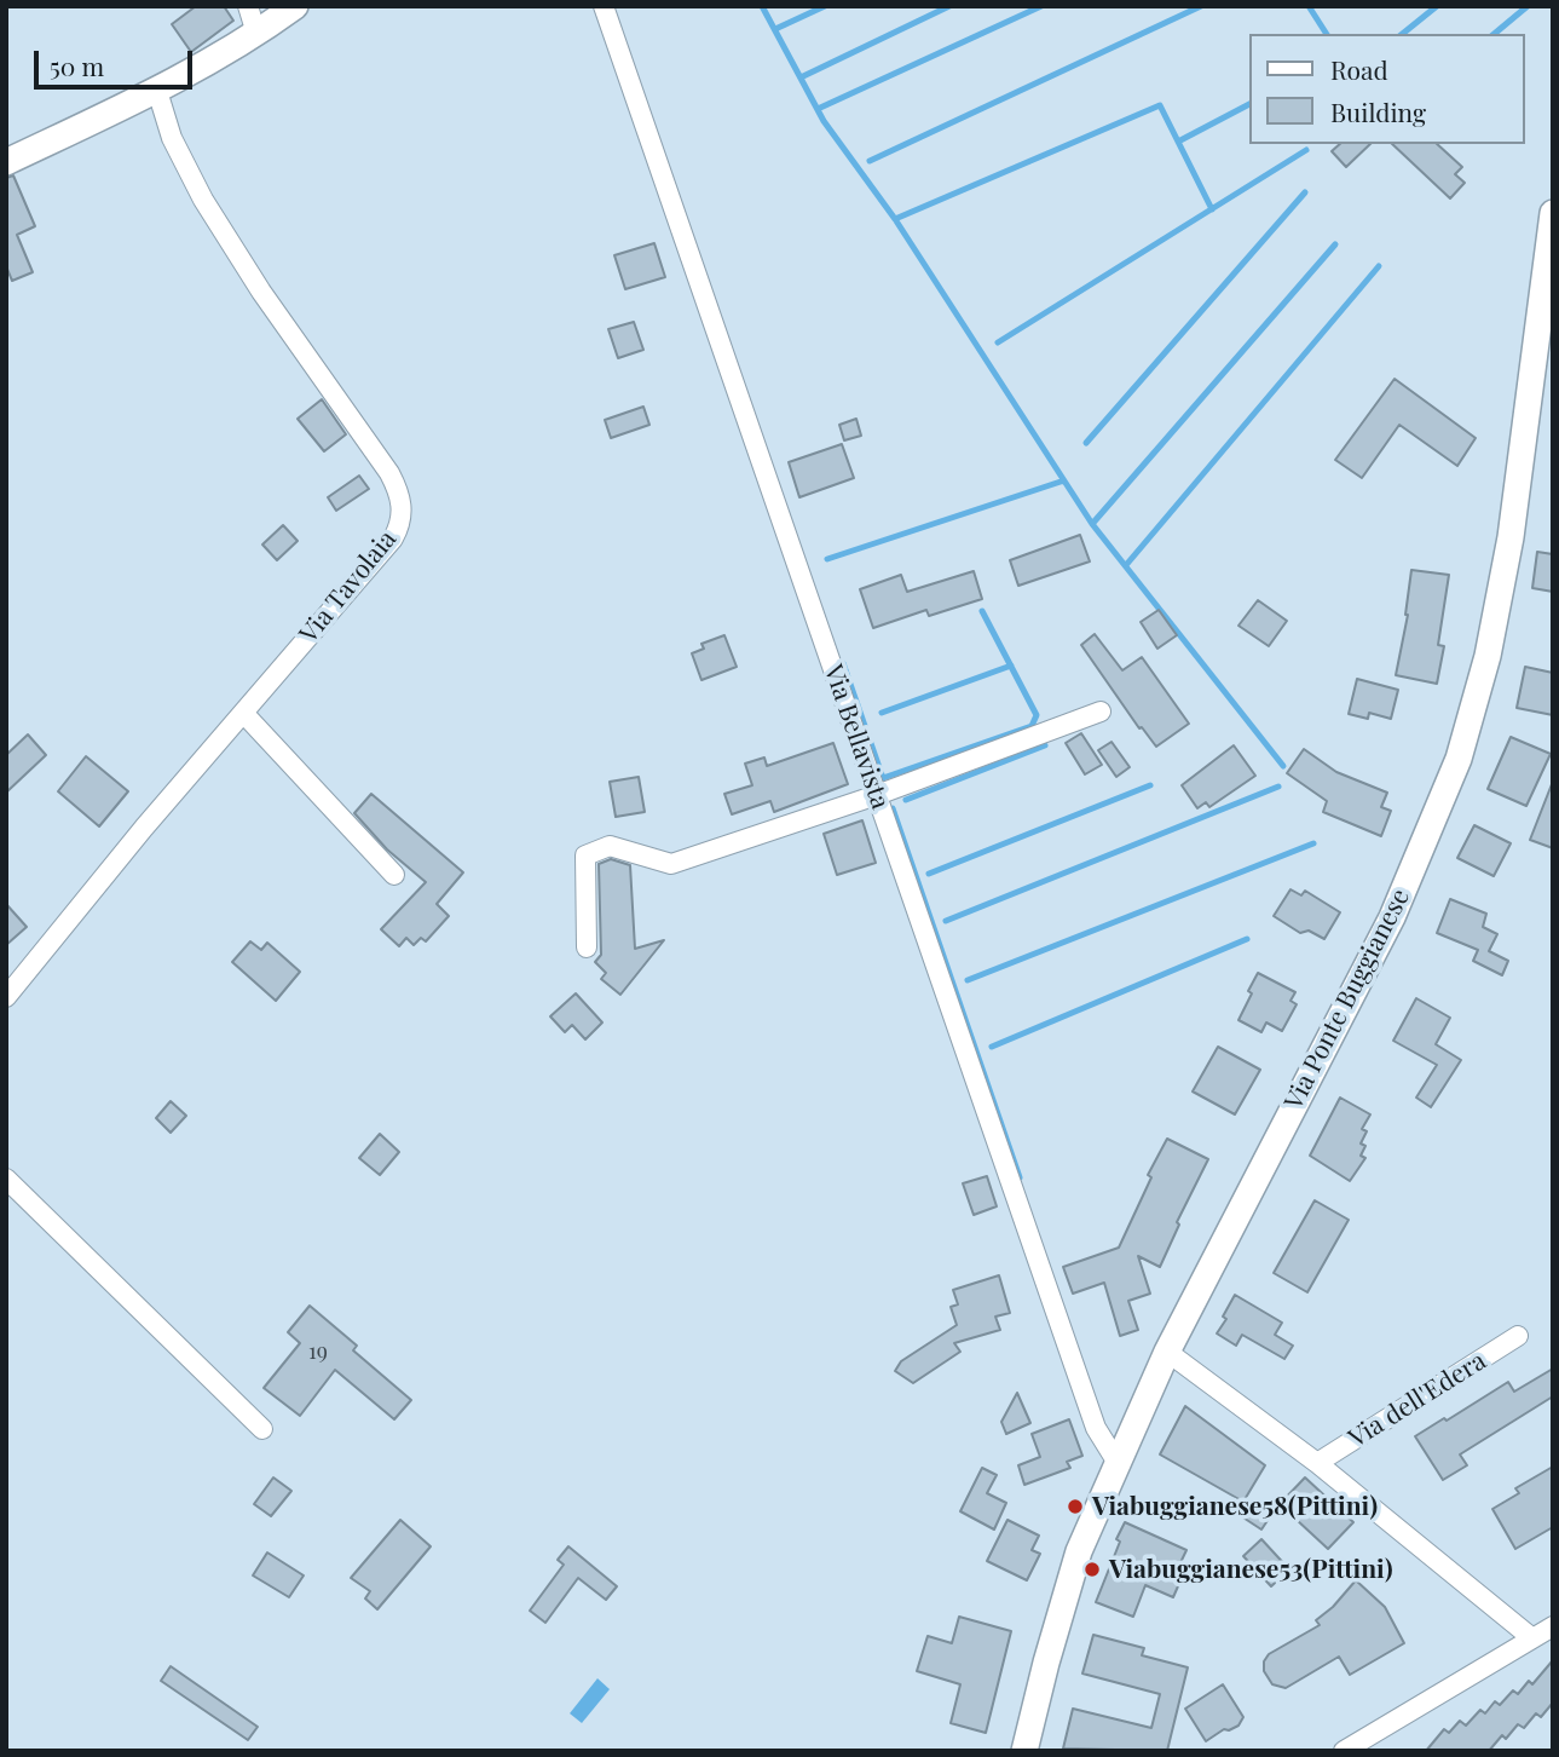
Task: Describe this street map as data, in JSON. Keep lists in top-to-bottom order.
{
  "streets": {
    "main road": ["Via Ponte Buggianese"],
    "street": ["Via Tavolaia", "Via Bellavista", "Via dell'Edera"]
  },
  "crossings": [
    ["Via Bellavista", "Via Ponte Buggianese"]
  ],
  "places": ["Viabuggianese58(Pittini)", "Viabuggianese53(Pittini)"],
  "house_numbers": ["19"],
  "legend": ["Road", "Building"],
  "scale_bar": "50 m"
}
